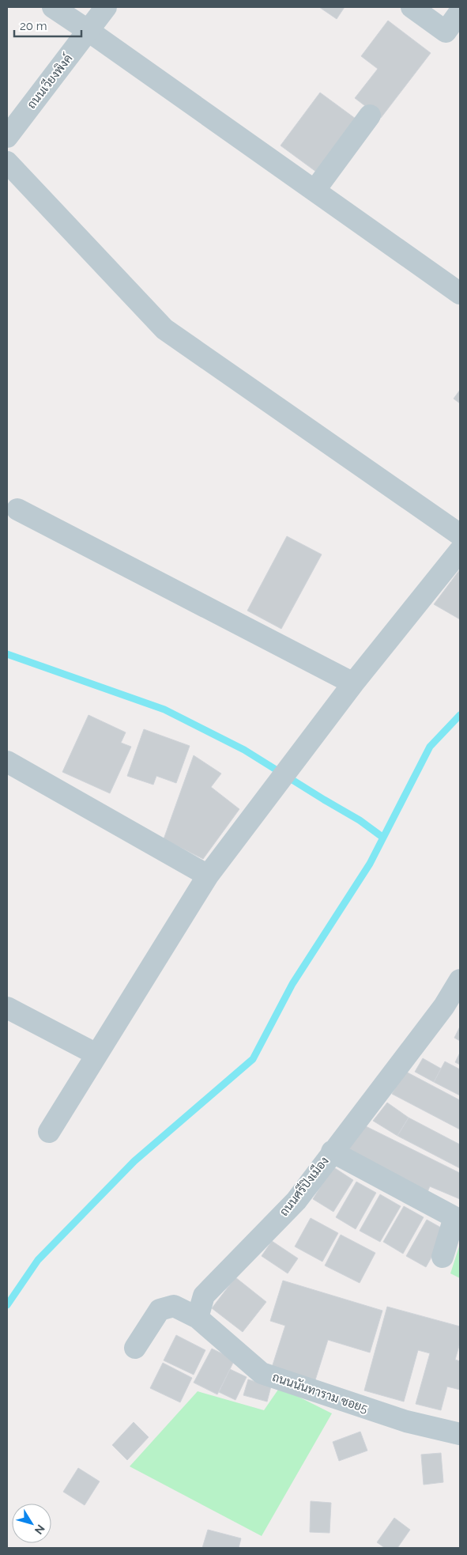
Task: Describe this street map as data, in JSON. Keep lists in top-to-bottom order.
{
  "streets": {
    "street": ["ถนนเวียงพิงค์", "ถนนศรีปิงเมือง", "ถนนนันทาราม ซอย5"]
  },
  "crossings": [
    ["ถนนศรีปิงเมือง", "ถนนนันทาราม ซอย5"]
  ],
  "scale_bar": "20 m",
  "north": "bottom right"
}
